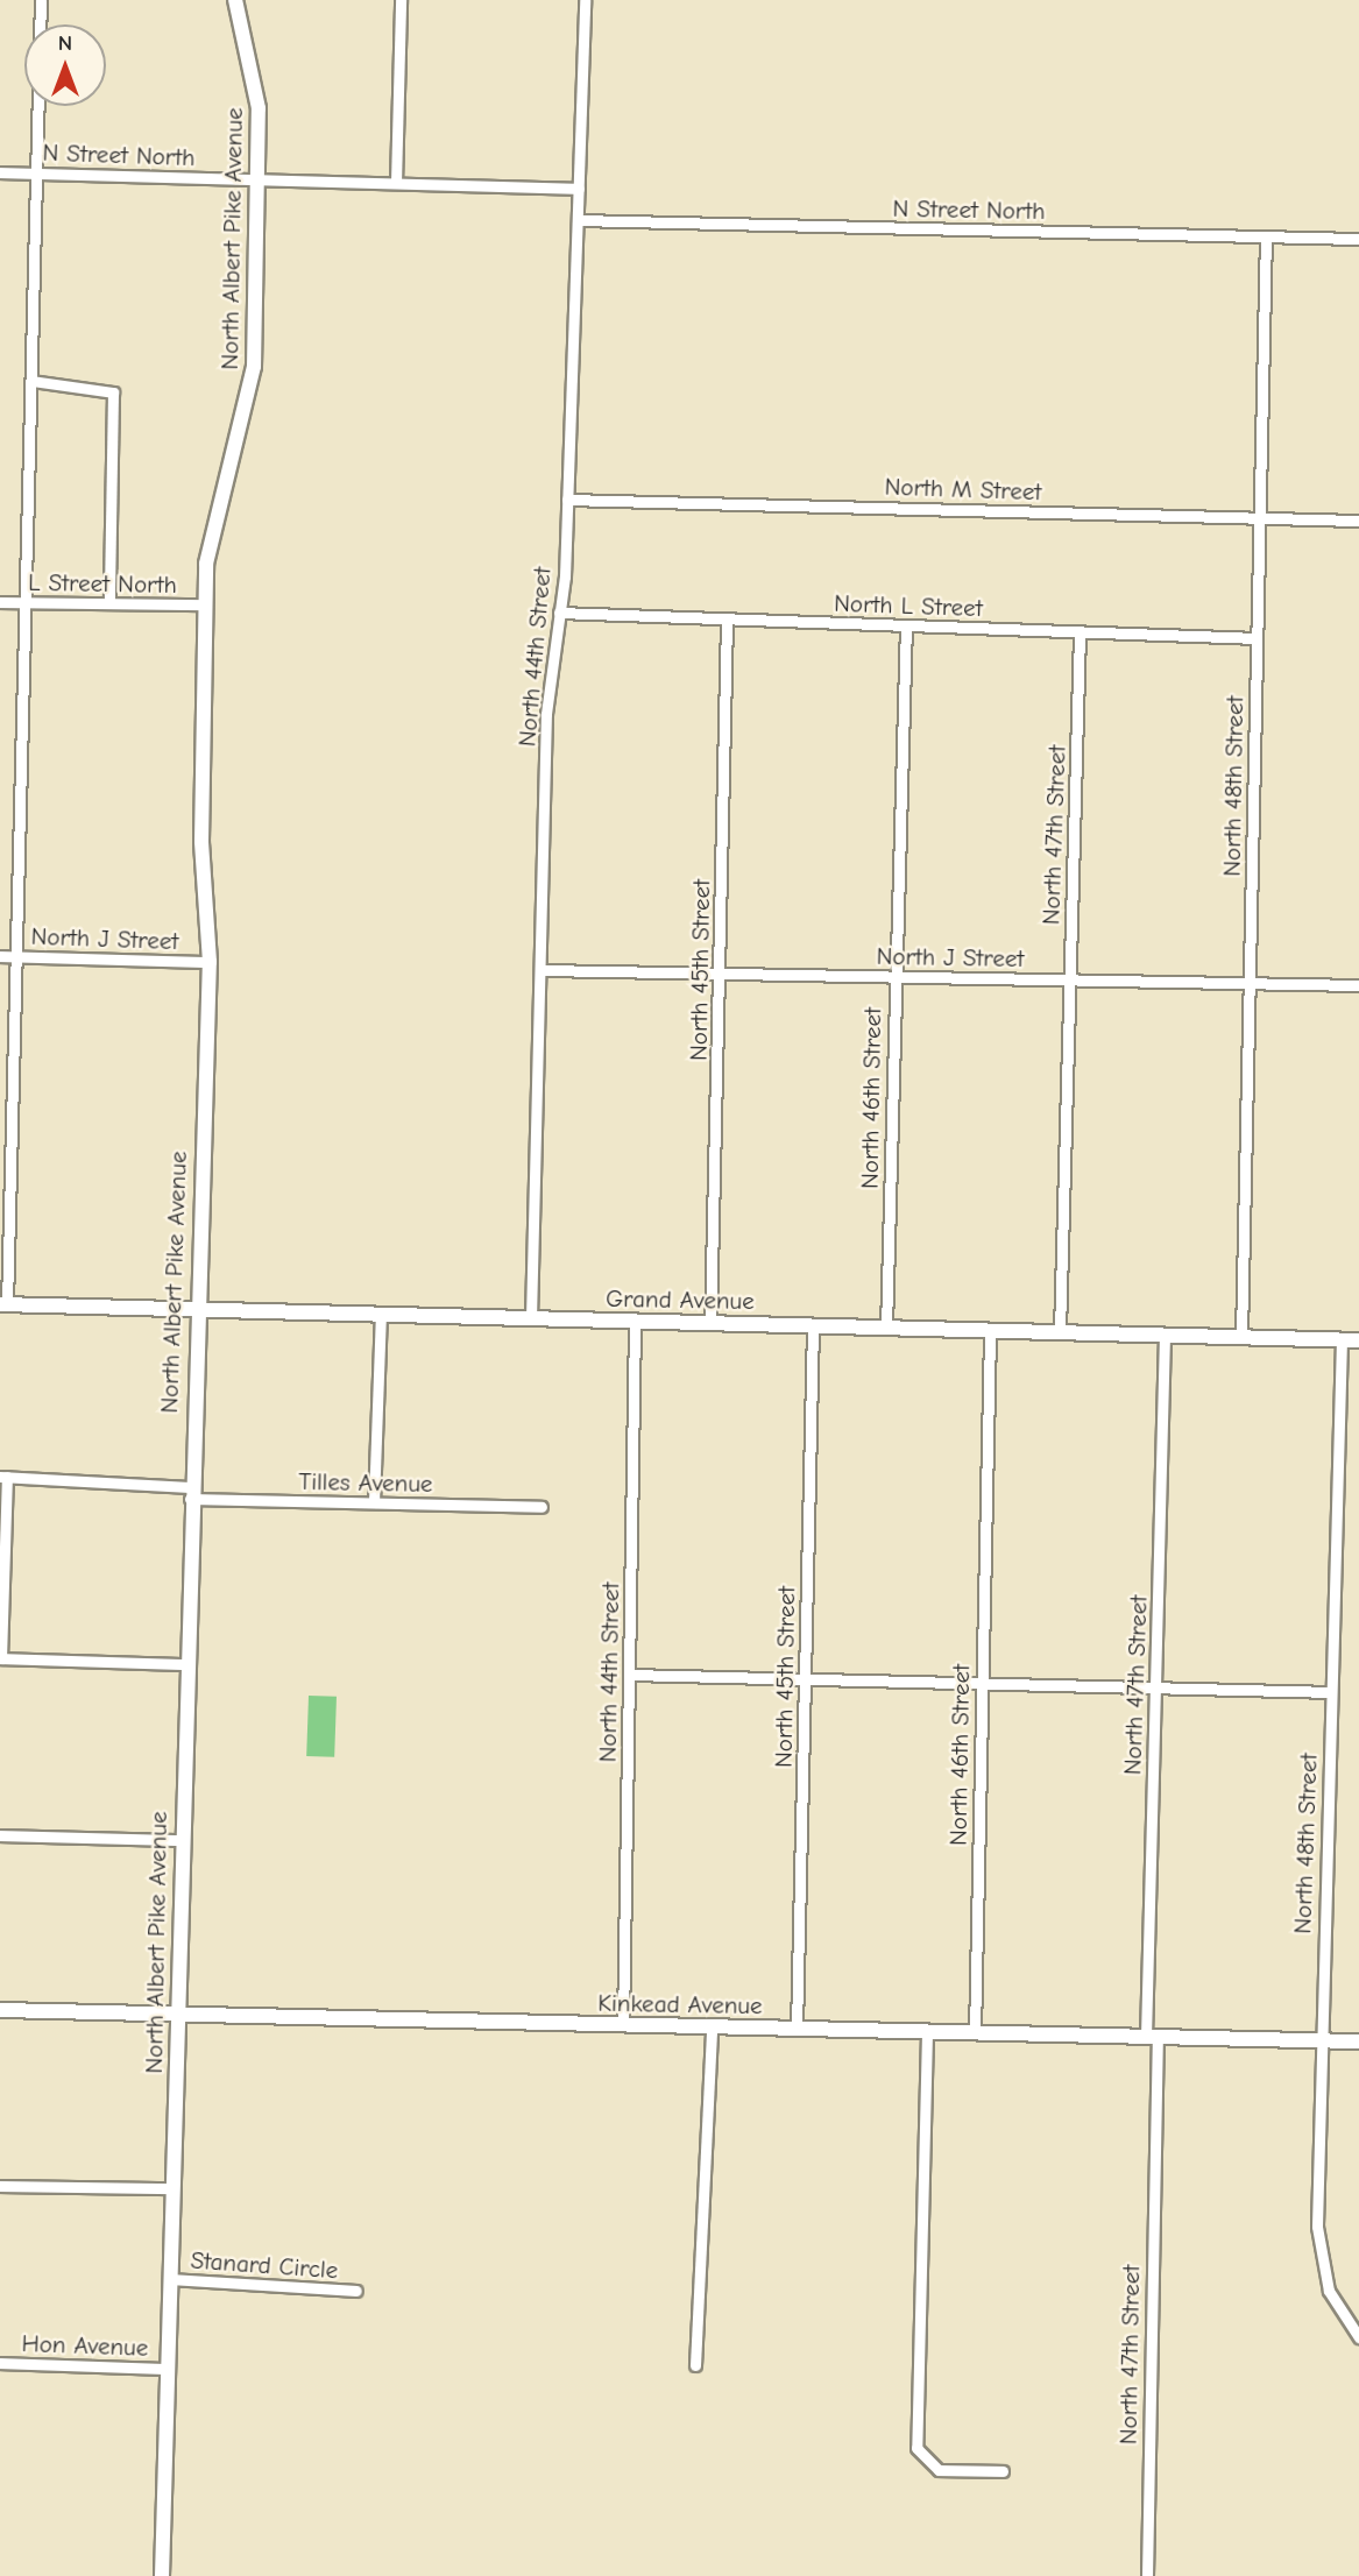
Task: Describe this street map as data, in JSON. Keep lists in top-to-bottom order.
{
  "streets": {
    "street": [
      "N Street North",
      "North Albert Pike Avenue",
      "North M Street",
      "L Street North",
      "North L Street",
      "North 44th Street",
      "North 48th Street",
      "North 47th Street",
      "North J Street",
      "North 45th Street",
      "North 46th Street",
      "Grand Avenue",
      "Tilles Avenue",
      "Kinkead Avenue",
      "Stanard Circle",
      "Hon Avenue"
    ]
  },
  "crossings": [
    ["N Street North", "North Albert Pike Avenue"],
    ["N Street North", "North 44th Street"],
    ["N Street North", "North 48th Street"],
    ["North Albert Pike Avenue", "L Street North"],
    ["North Albert Pike Avenue", "North J Street"],
    ["North Albert Pike Avenue", "Grand Avenue"],
    ["North Albert Pike Avenue", "Tilles Avenue"],
    ["North Albert Pike Avenue", "Kinkead Avenue"],
    ["North Albert Pike Avenue", "Stanard Circle"],
    ["North Albert Pike Avenue", "Hon Avenue"],
    ["North M Street", "North 44th Street"],
    ["North M Street", "North 48th Street"],
    ["North L Street", "North 44th Street"],
    ["North L Street", "North 48th Street"],
    ["North L Street", "North 47th Street"],
    ["North L Street", "North 45th Street"],
    ["North L Street", "North 46th Street"],
    ["North 44th Street", "North J Street"],
    ["North 44th Street", "Grand Avenue"],
    ["North 44th Street", "Kinkead Avenue"],
    ["North 48th Street", "North J Street"],
    ["North 48th Street", "Grand Avenue"],
    ["North 48th Street", "Kinkead Avenue"],
    ["North 47th Street", "North J Street"],
    ["North 47th Street", "Grand Avenue"],
    ["North 47th Street", "Kinkead Avenue"],
    ["North J Street", "North 45th Street"],
    ["North J Street", "North 46th Street"],
    ["North 45th Street", "Grand Avenue"],
    ["North 45th Street", "Kinkead Avenue"],
    ["North 46th Street", "Grand Avenue"],
    ["North 46th Street", "Kinkead Avenue"]
  ],
  "north": "top"
}
